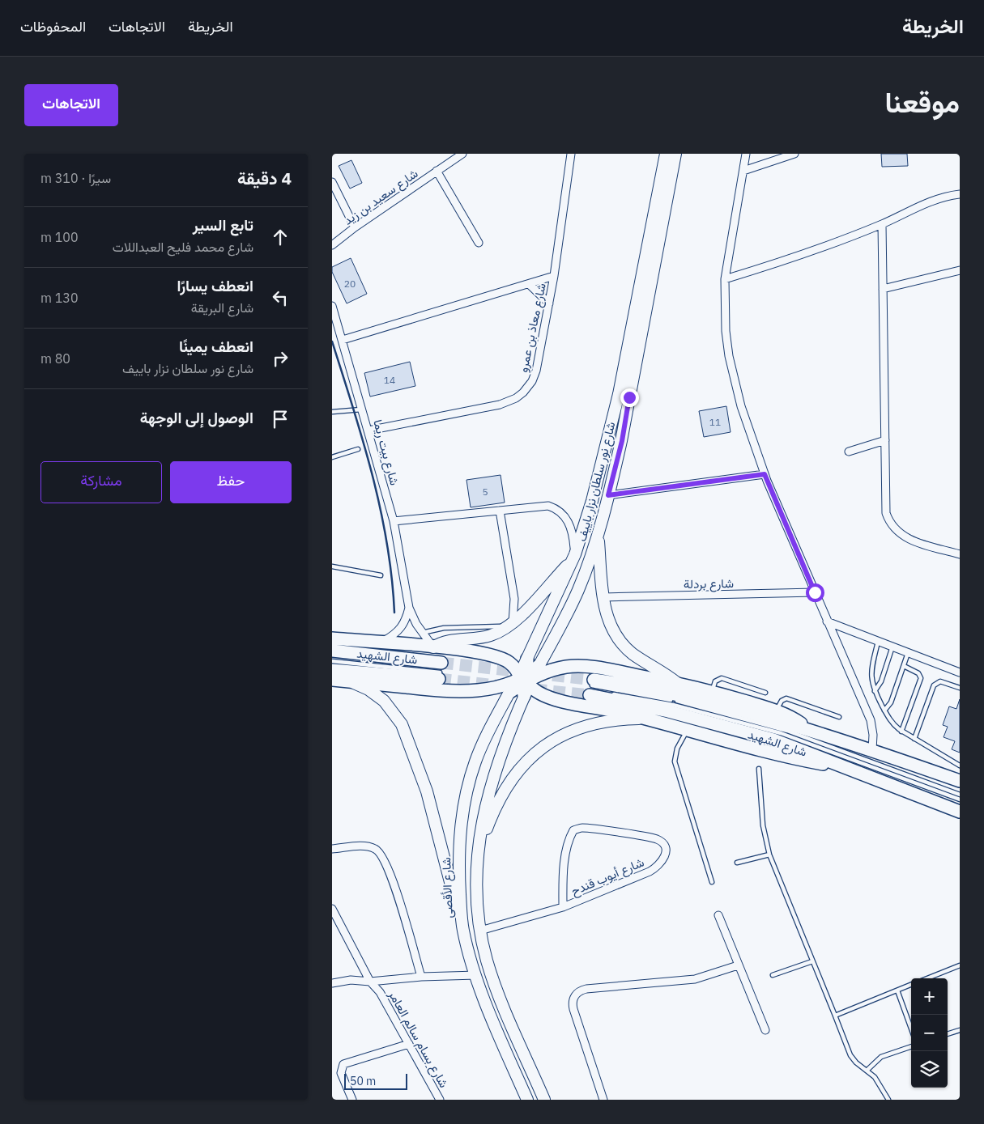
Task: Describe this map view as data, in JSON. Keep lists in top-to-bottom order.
{
  "streets": {
    "highway": ["شارع الشهيد"],
    "main road": ["شارع نور سلطان نزار باييف", "شارع الأقصى"],
    "street": [
      "شارع سعيد بن زيد",
      "شارع معاذ بن عمرو",
      "شارع بيت ريما",
      "شارع بردلة",
      "شارع أيوب قندح",
      "شارع بسام سالم العامر"
    ]
  },
  "crossings": [
    ["شارع معاذ بن عمرو", "شارع بيت ريما"]
  ],
  "house_numbers": [
    "20",
    "14",
    "11",
    "5"
  ],
  "scale_bar": "50 m",
  "page": {
    "header": "الخريطة",
    "nav": ["الخريطة", "الاتجاهات", "المحفوظات"],
    "title": "موقعنا",
    "buttons": [
      "الاتجاهات",
      ["حفظ", "مشاركة"]
    ],
    "heading": ["4 دقيقة", "سيرًا · 310 m"],
    "list": [
      ["تابع السير", "شارع محمد فليح العبداللات", "100 m"],
      ["انعطف يسارًا", "شارع البريقة", "130 m"],
      ["انعطف يمينًا", "شارع نور سلطان نزار باييف", "80 m"],
      "الوصول إلى الوجهة"
    ],
    "map_buttons": ["+", "−"],
    "scale": "50 m"
  }
}
